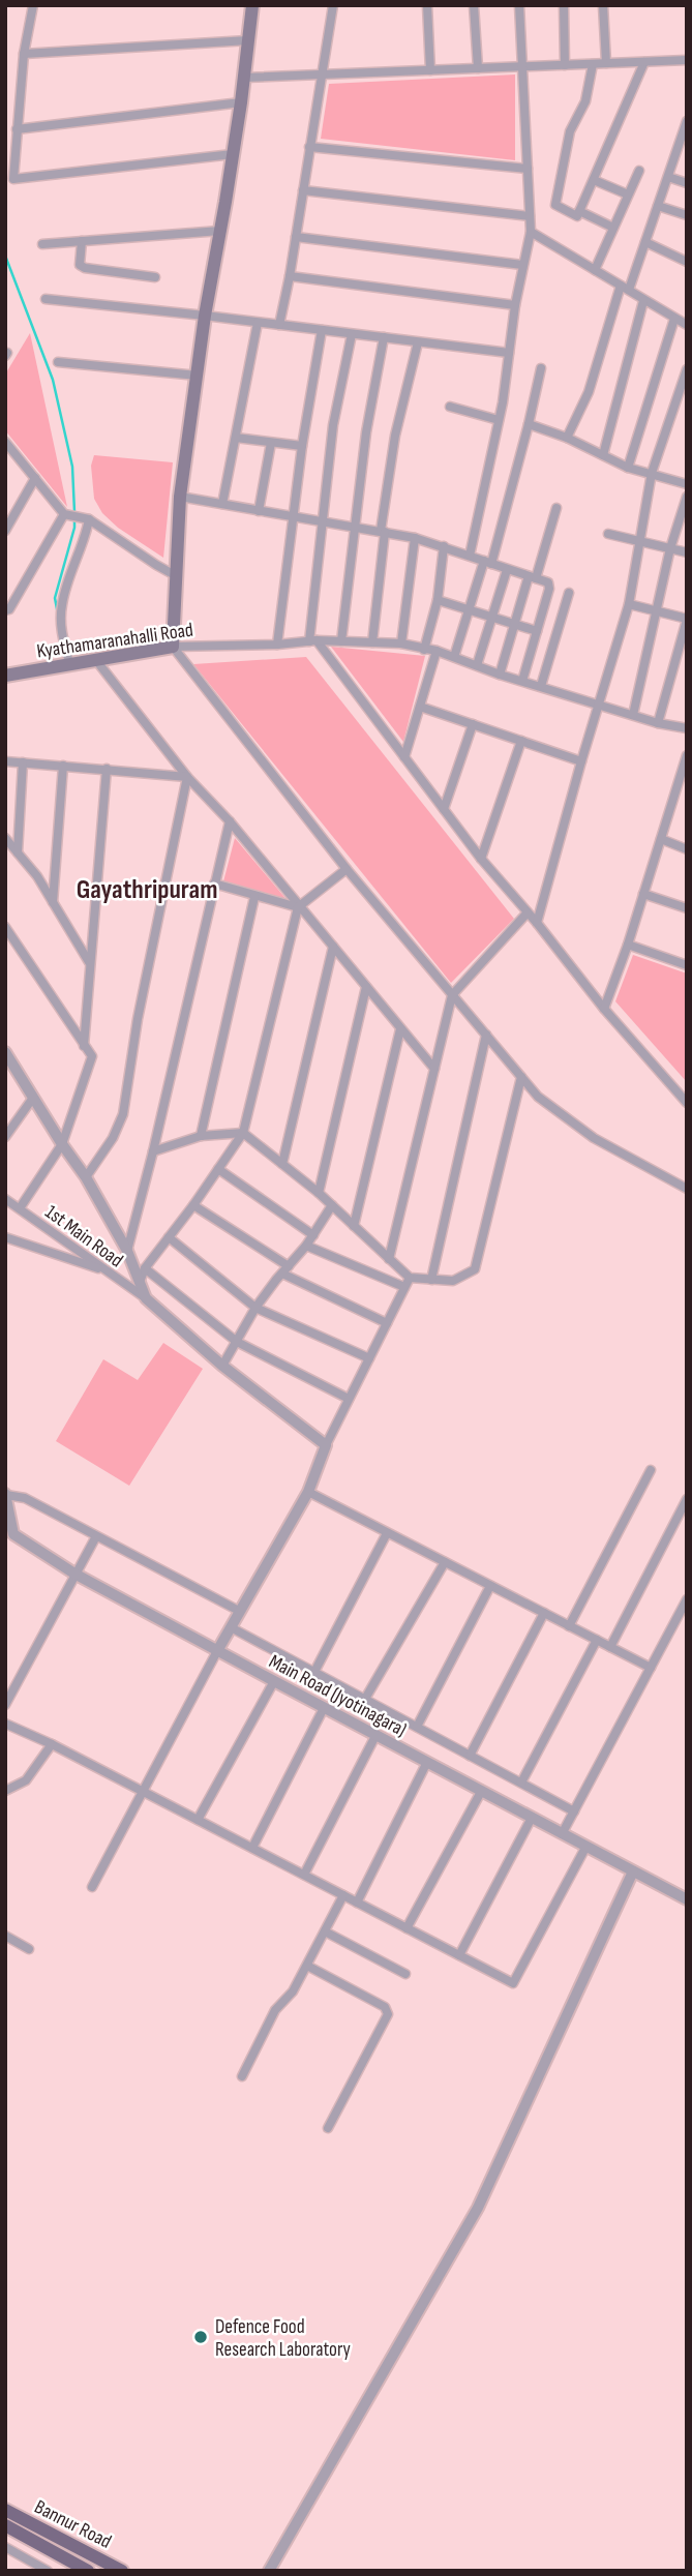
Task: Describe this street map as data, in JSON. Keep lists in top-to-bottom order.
{
  "streets": {
    "main road": ["Kyathamaranahalli Road", "Bannur Road"],
    "street": ["1st Main Road", "Main Road (Jyotinagara)"]
  },
  "districts": ["Gayathripuram"],
  "places": ["Defence Food Research Laboratory"]
}
